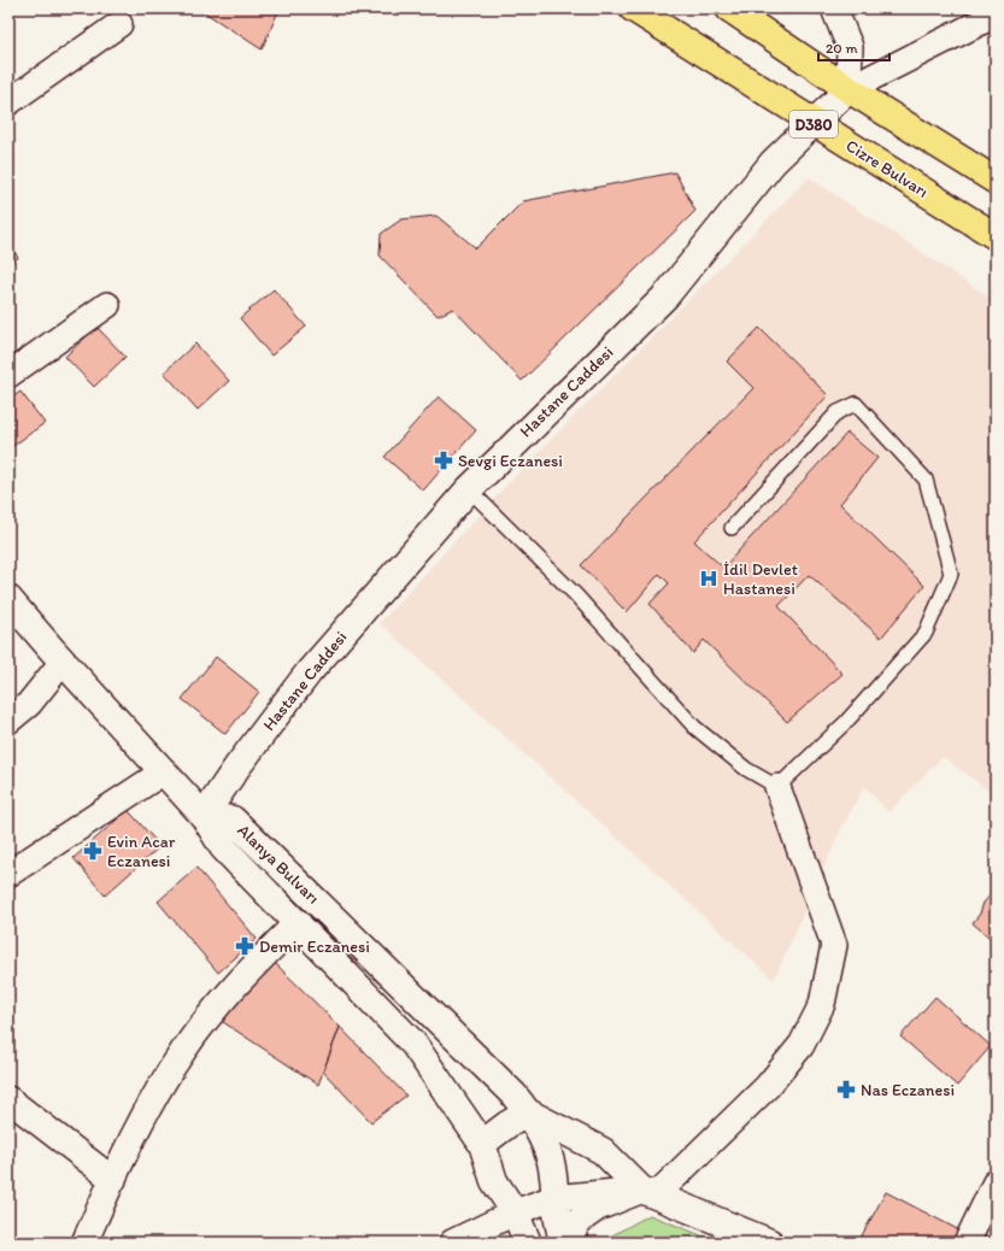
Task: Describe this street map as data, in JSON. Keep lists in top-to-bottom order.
{
  "streets": {
    "main road": [
      "D380",
      "Cizre Bulvarı",
      "Hastane Caddesi",
      "Alanya Bulvarı"
    ]
  },
  "crossings": [
    ["D380", "Hastane Caddesi"],
    ["Cizre Bulvarı", "Hastane Caddesi"],
    ["Hastane Caddesi", "Alanya Bulvarı"]
  ],
  "places": {
    "pharmacy": [
      "Sevgi Eczanesi",
      "Evin Acar Eczanesi",
      "Demir Eczanesi",
      "Nas Eczanesi"
    ],
    "hospital": ["İdil Devlet Hastanesi"]
  },
  "scale_bar": "20 m"
}
